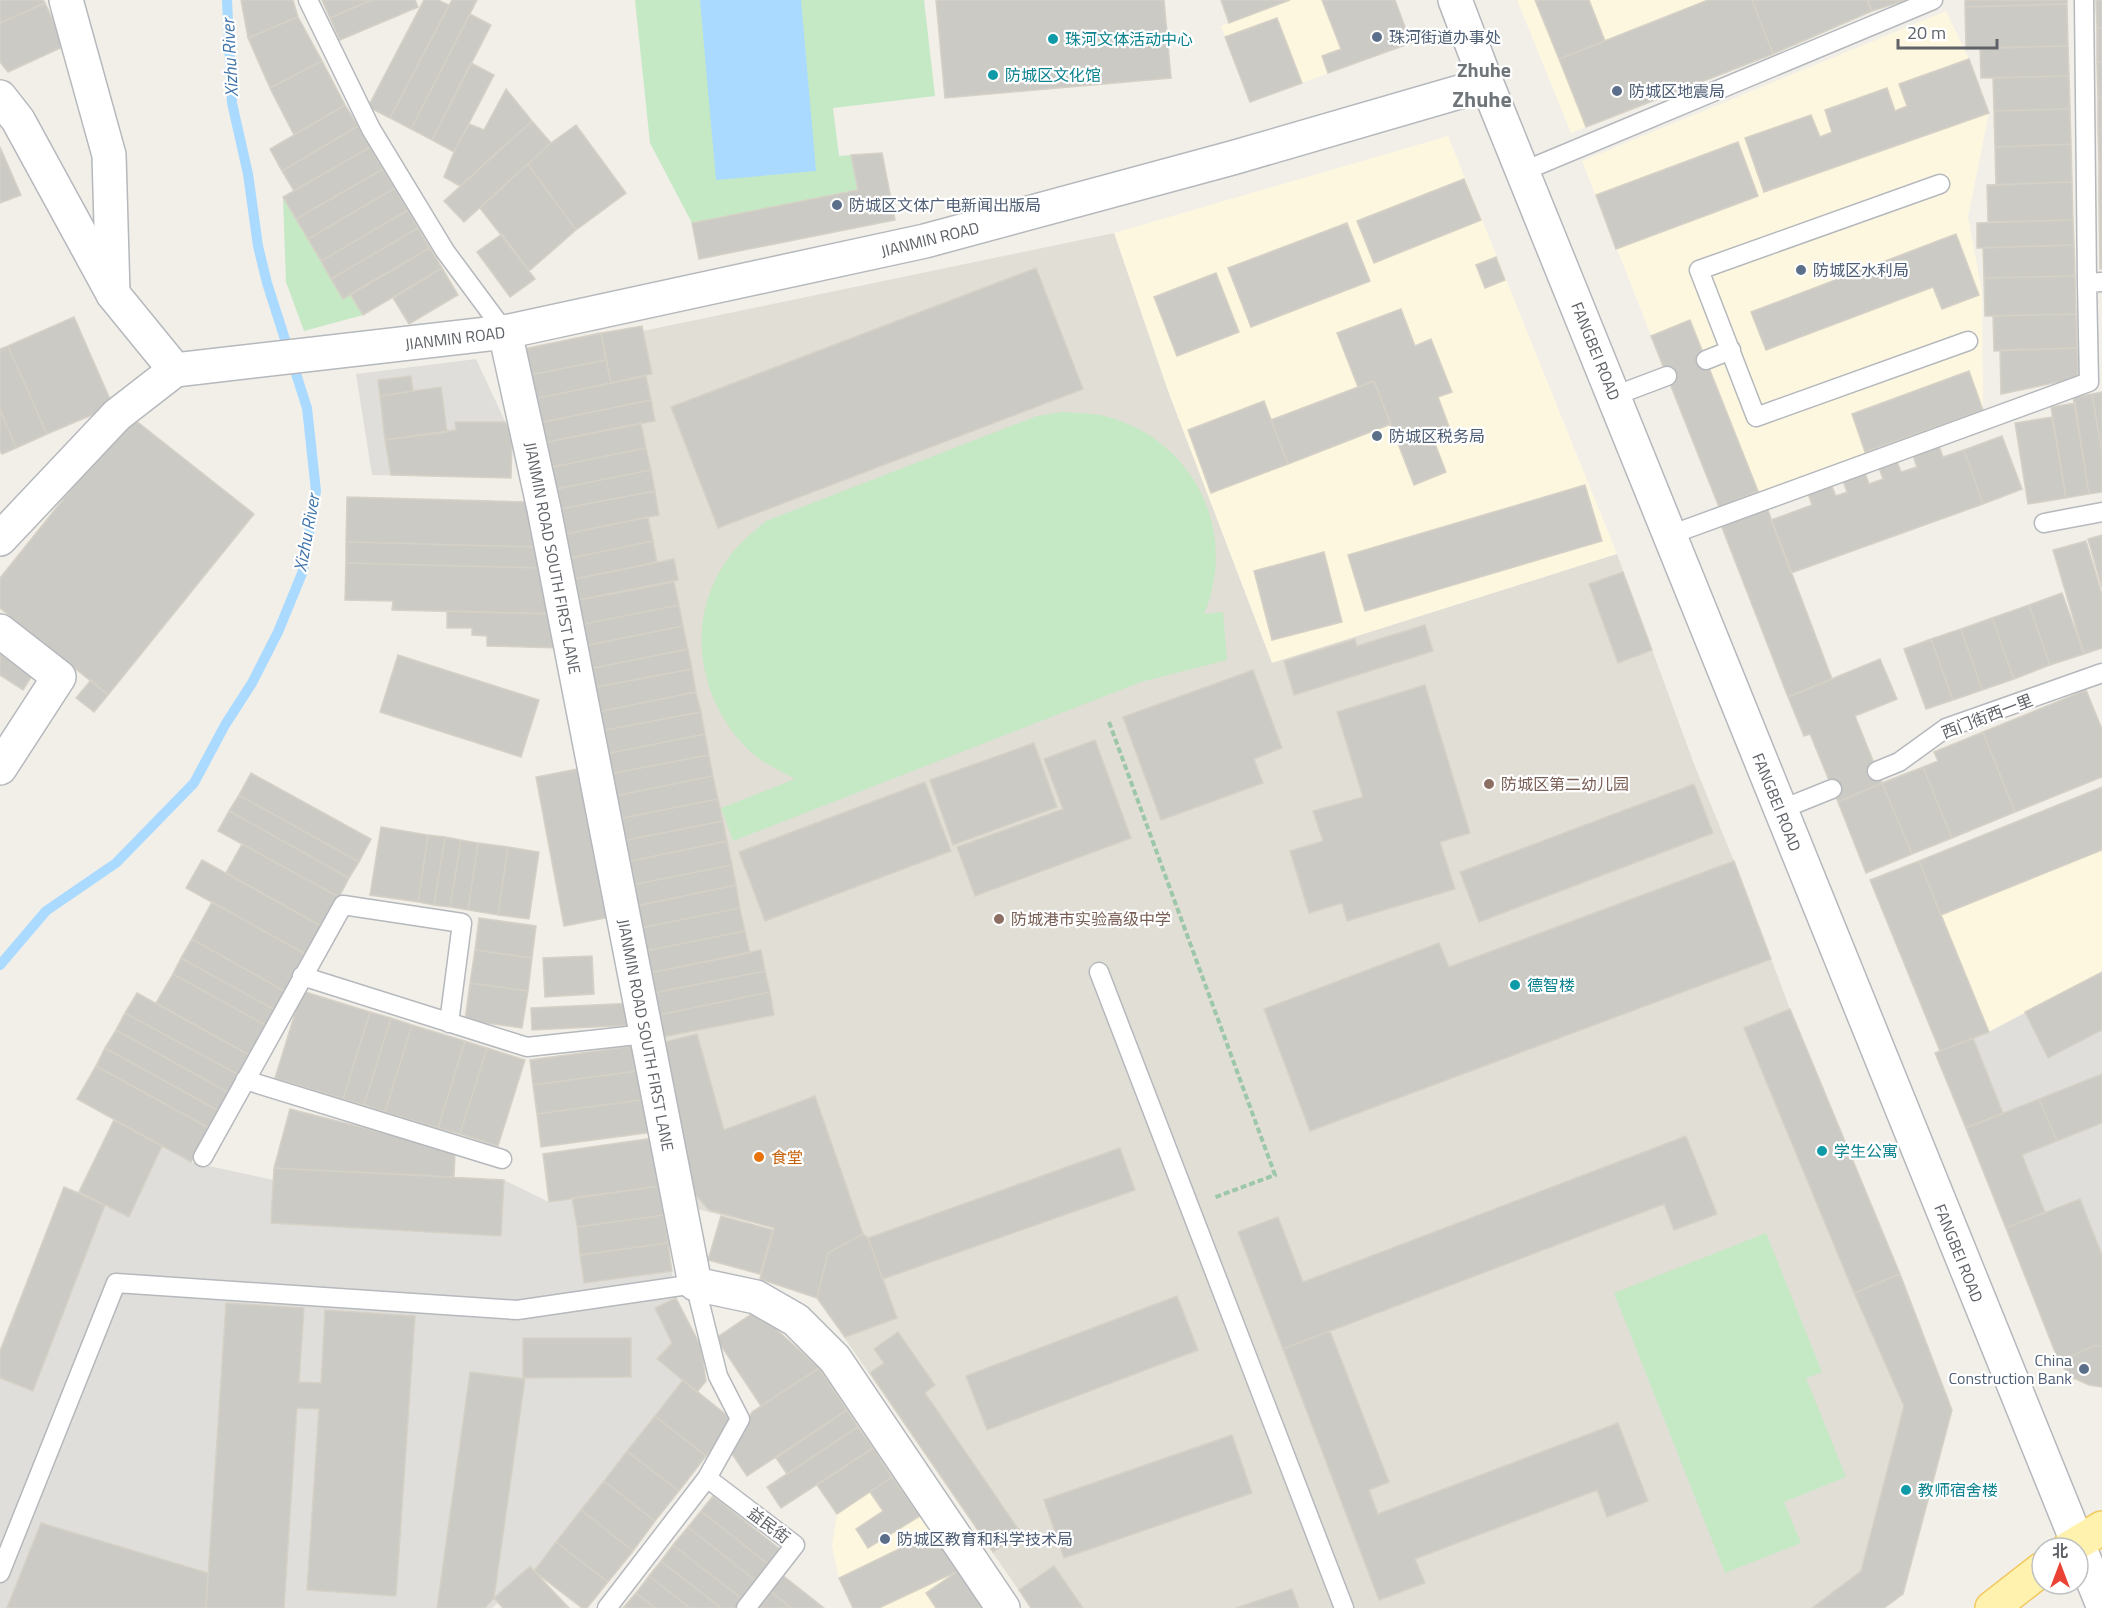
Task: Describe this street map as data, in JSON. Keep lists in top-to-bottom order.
{
  "streets": {
    "street": ["JIANMIN ROAD", "FANGBEI ROAD", "JIANMIN ROAD SOUTH FIRST LANE"],
    "lane": ["西门街西一里", "益民街"]
  },
  "crossings": [
    ["JIANMIN ROAD", "FANGBEI ROAD"],
    ["JIANMIN ROAD", "JIANMIN ROAD SOUTH FIRST LANE"]
  ],
  "districts": ["Zhuhe", "Zhuhe"],
  "water": ["Xizhu River"],
  "places": [
    "珠河街道办事处",
    "珠河文体活动中心",
    "防城区文化馆",
    "防城区地震局",
    "防城区文体广电新闻出版局",
    "防城区水利局",
    "防城区税务局",
    "防城区第二幼儿园",
    "防城港市实验高级中学",
    "德智楼",
    "学生公寓",
    "食堂",
    "China Construction Bank",
    "教师宿舍楼",
    "防城区教育和科学技术局"
  ],
  "scale_bar": "20 m",
  "north": "top"
}
